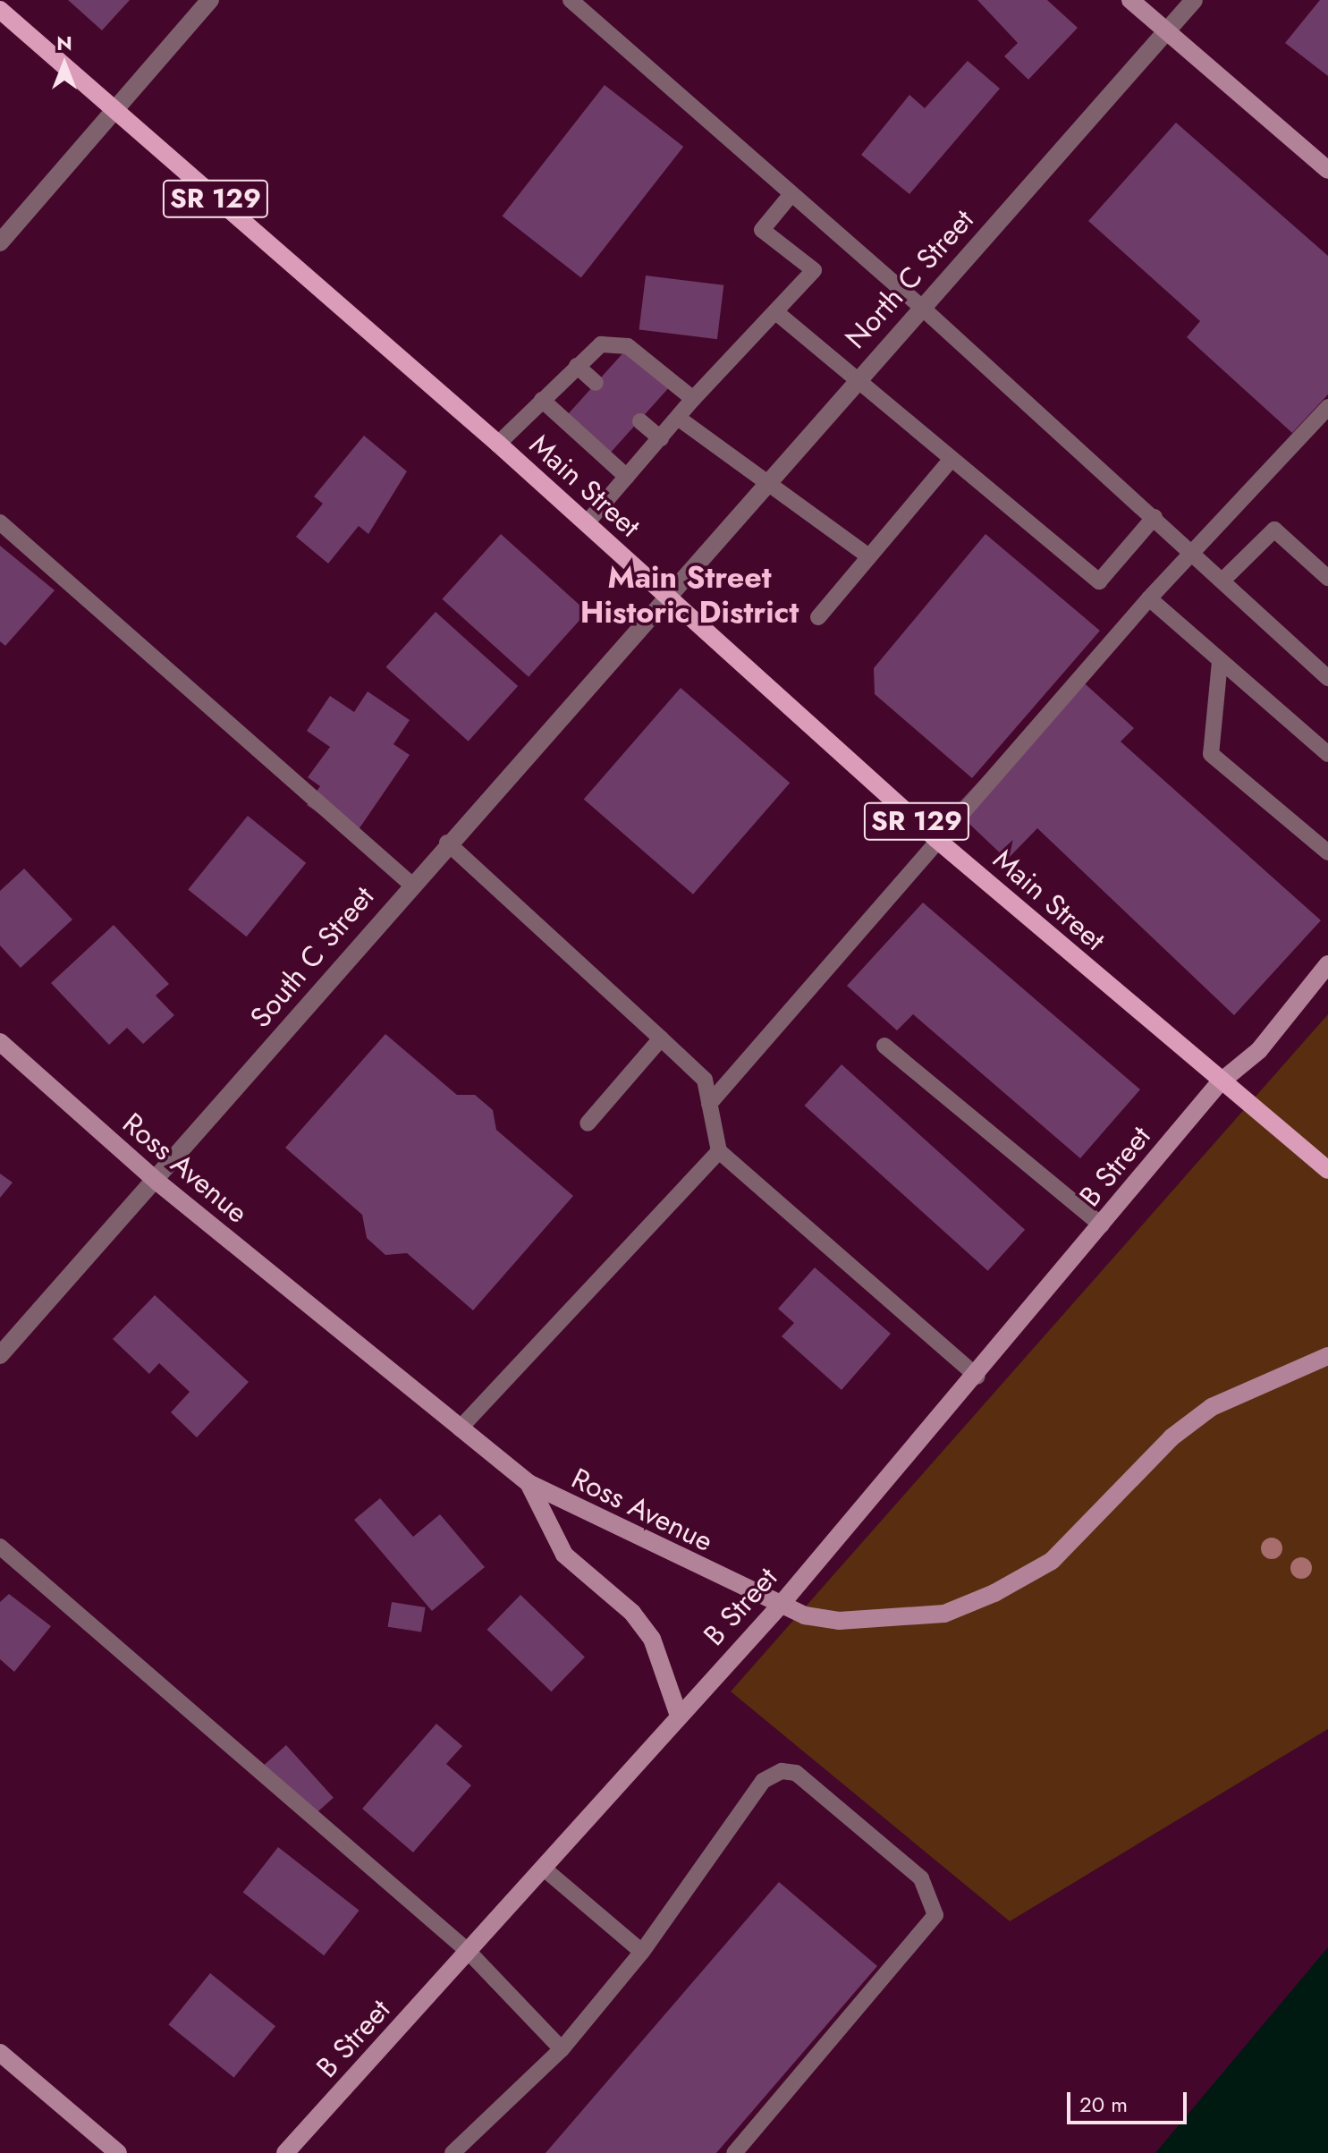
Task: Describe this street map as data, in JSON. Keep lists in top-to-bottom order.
{
  "streets": {
    "main road": [
      "SR 129",
      "Main Street",
      "B Street",
      "Ross Avenue"
    ],
    "street": ["North C Street", "South C Street"]
  },
  "crossings": [
    ["North C Street", "Main Street"],
    ["North C Street", "South C Street"],
    ["Main Street", "South C Street"],
    ["Main Street", "B Street"],
    ["South C Street", "Ross Avenue"],
    ["B Street", "Ross Avenue"]
  ],
  "districts": ["Main Street Historic District"],
  "scale_bar": "20 m",
  "north": "top"
}
